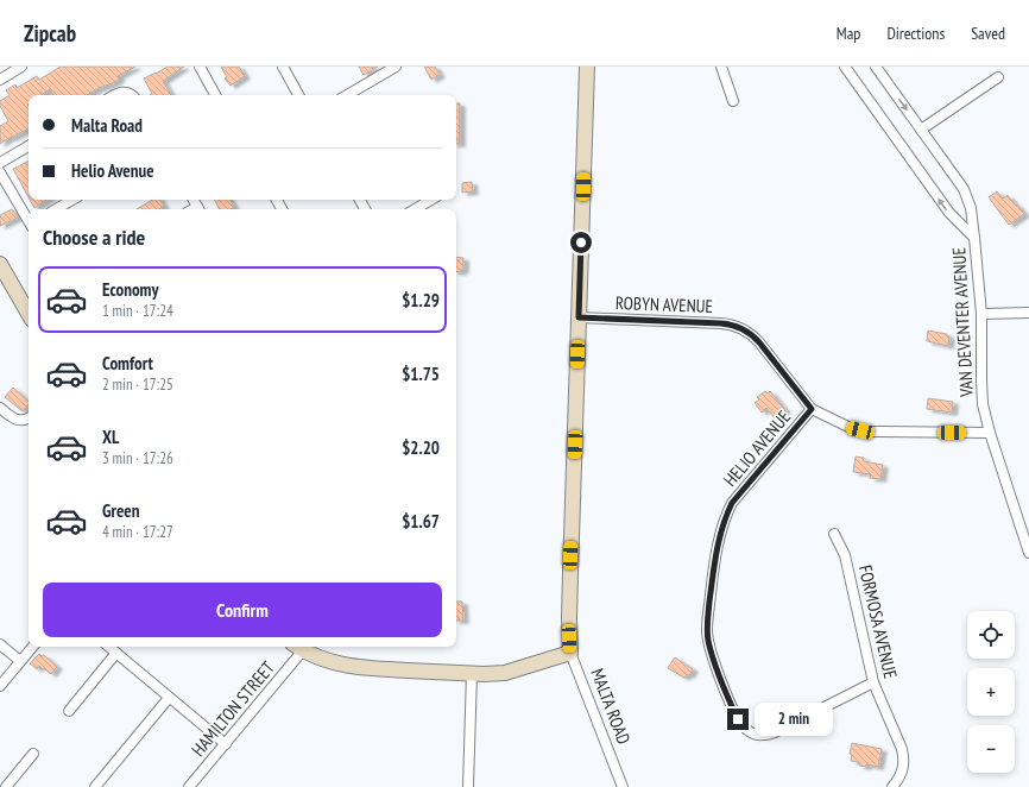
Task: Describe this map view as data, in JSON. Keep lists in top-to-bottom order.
{
  "streets": {
    "street": [
      "ROBYN AVENUE",
      "VAN DEVENTER AVENUE",
      "HELIO AVENUE",
      "FORMOSA AVENUE",
      "MALTA ROAD",
      "HAMILTON STREET"
    ]
  },
  "crossings": [
    ["ROBYN AVENUE", "VAN DEVENTER AVENUE"],
    ["ROBYN AVENUE", "HELIO AVENUE"],
    ["ROBYN AVENUE", "MALTA ROAD"],
    ["HELIO AVENUE", "FORMOSA AVENUE"]
  ],
  "page": {
    "header": "Zipcab",
    "nav": ["Map", "Directions", "Saved"],
    "banner": ["Malta Road", "Helio Avenue"],
    "heading": "Choose a ride",
    "list": [
      {
        "name": "Economy",
        "note": "1 min · 17:24",
        "value": "$1.29"
      },
      {
        "name": "Comfort",
        "note": "2 min · 17:25",
        "value": "$1.75"
      },
      {
        "name": "XL",
        "note": "3 min · 17:26",
        "value": "$2.20"
      },
      {
        "name": "Green",
        "note": "4 min · 17:27",
        "value": "$1.67"
      }
    ],
    "buttons": "Confirm",
    "map_buttons": ["+", "−"],
    "bubble": "2 min"
  }
}
